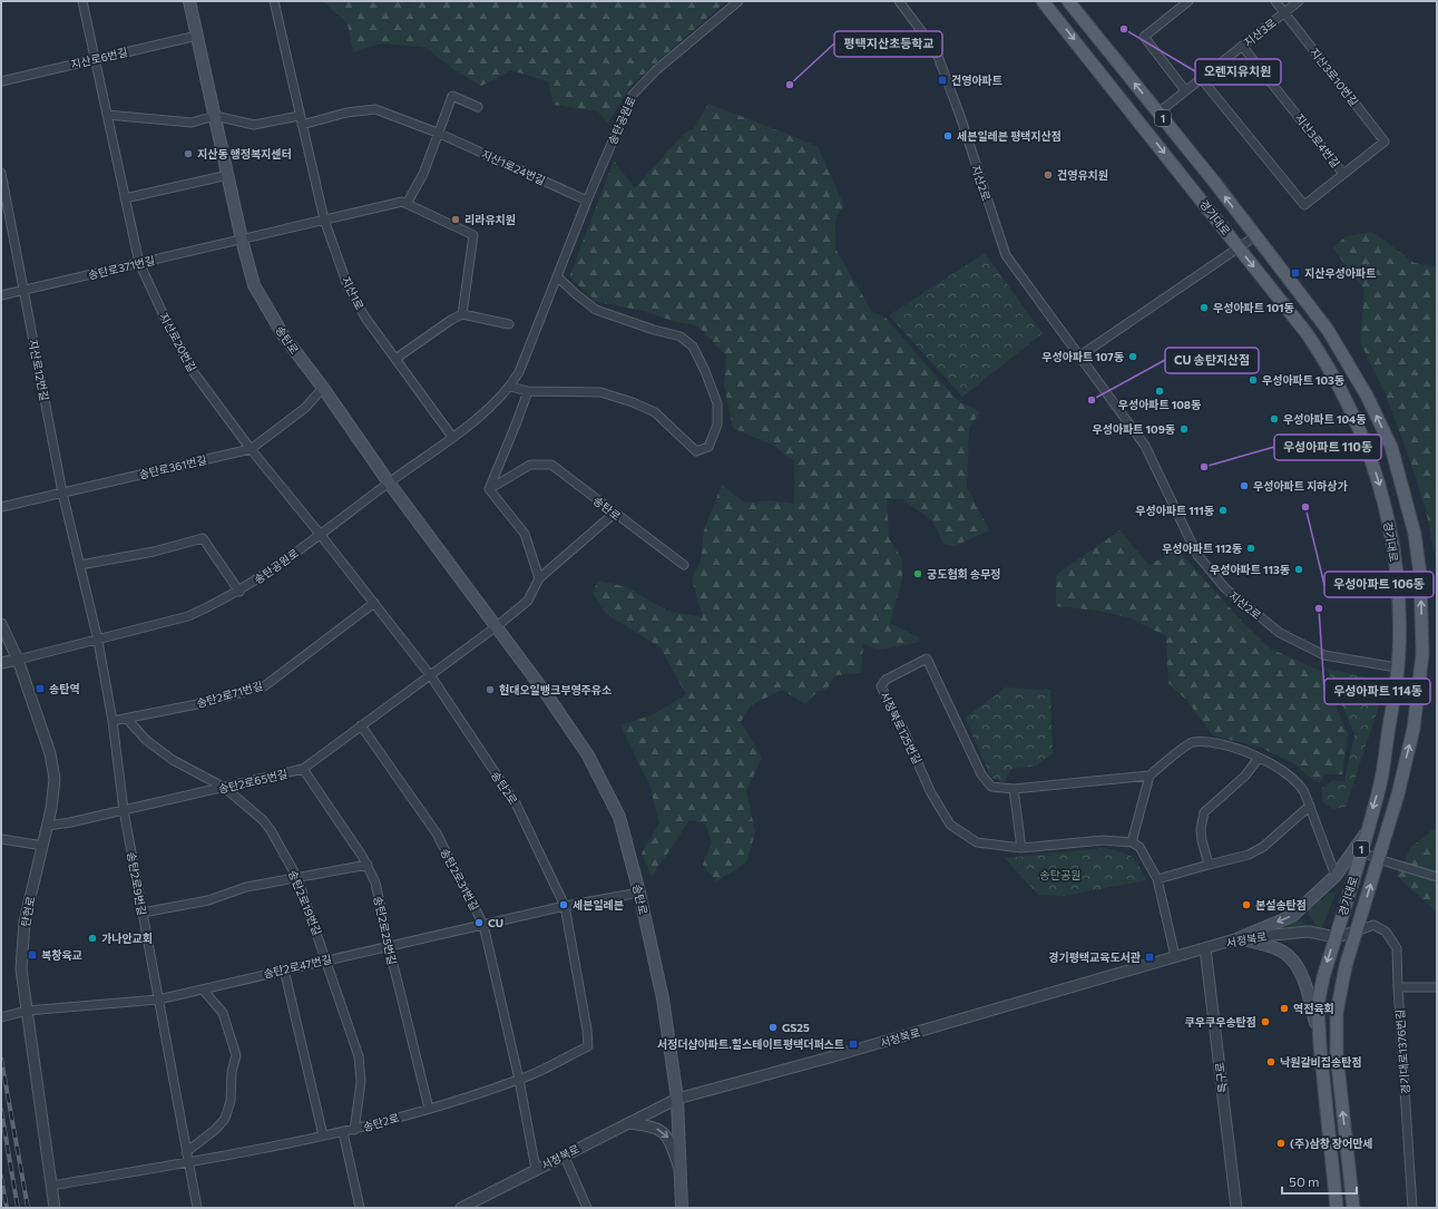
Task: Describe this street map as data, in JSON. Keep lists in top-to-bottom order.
{
  "streets": {
    "main road": ["1", "경기대로", "송탄로"],
    "street": [
      "지산3로",
      "지산로6번길",
      "지산3로10번길",
      "송탄공원로",
      "지산3로4번길",
      "지산1로24번길",
      "지산2로",
      "송탄로371번길",
      "지산1로",
      "지산로20번길",
      "지산로12번길",
      "송탄로361번길",
      "송탄2로71번길",
      "서정북로125번길",
      "송탄2로65번길",
      "송탄2로",
      "송탄2로31번길",
      "송탄2로9번길",
      "송탄2로19번길",
      "탄현로",
      "송탄2로25번길",
      "서정북로",
      "송탄2로47번길",
      "경기대로1376번길",
      "특구로"
    ]
  },
  "crossings": [
    ["지산3로", "지산3로10번길"],
    ["지산3로", "지산3로4번길"],
    ["지산3로", "경기대로"],
    ["지산로6번길", "송탄로"],
    ["지산로6번길", "지산로20번길"],
    ["지산3로10번길", "지산3로4번길"],
    ["송탄공원로", "지산1로24번길"],
    ["송탄공원로", "지산1로"],
    ["송탄공원로", "송탄로"],
    ["송탄공원로", "지산로20번길"],
    ["송탄공원로", "지산로12번길"],
    ["송탄공원로", "송탄2로"],
    ["송탄공원로", "송탄2로9번길"],
    ["송탄공원로", "탄현로"],
    ["지산1로24번길", "지산1로"],
    ["지산2로", "경기대로"],
    ["경기대로", "서정북로"],
    ["경기대로", "경기대로1376번길"],
    ["송탄로371번길", "송탄로"],
    ["송탄로371번길", "지산로20번길"],
    ["송탄로371번길", "지산로12번길"],
    ["송탄로", "송탄로361번길"],
    ["송탄로", "서정북로"],
    ["지산로20번길", "송탄로361번길"],
    ["지산로20번길", "송탄2로"],
    ["지산로12번길", "송탄로361번길"],
    ["지산로12번길", "송탄2로9번길"],
    ["송탄2로71번길", "송탄2로"],
    ["송탄2로71번길", "송탄2로9번길"],
    ["송탄2로71번길", "송탄2로19번길"],
    ["송탄2로65번길", "송탄2로"],
    ["송탄2로65번길", "송탄2로31번길"],
    ["송탄2로65번길", "송탄2로9번길"],
    ["송탄2로65번길", "송탄2로19번길"],
    ["송탄2로65번길", "탄현로"],
    ["송탄2로65번길", "송탄2로25번길"],
    ["송탄2로", "송탄2로31번길"],
    ["송탄2로", "송탄2로9번길"],
    ["송탄2로", "송탄2로19번길"],
    ["송탄2로", "탄현로"],
    ["송탄2로", "송탄2로25번길"],
    ["송탄2로", "송탄2로47번길"],
    ["송탄2로31번길", "송탄2로47번길"],
    ["송탄2로9번길", "송탄2로47번길"],
    ["송탄2로19번길", "송탄2로47번길"],
    ["탄현로", "송탄2로47번길"],
    ["송탄2로25번길", "송탄2로47번길"],
    ["서정북로", "경기대로1376번길"],
    ["서정북로", "특구로"]
  ],
  "parks": ["송탄공원"],
  "places": {
    "other": [
      "오렌지유치원",
      "평택지산초등학교",
      "세븐일레븐 평택지산점",
      "지산동 행정복지센터",
      "건영유치원",
      "리라유치원",
      "우성아파트 101동",
      "우성아파트 107동",
      "우성아파트 103동",
      "우성아파트 108동",
      "CU 송탄지산점",
      "우성아파트 104동",
      "우성아파트 109동",
      "우성아파트 110동",
      "우성아파트 지하상가",
      "우성아파트 106동",
      "우성아파트 111동",
      "우성아파트 112동",
      "우성아파트 113동",
      "궁도협회 송무정",
      "우성아파트 114동",
      "현대오일뱅크부영주유소",
      "세븐일레븐",
      "본설송탄점",
      "CU",
      "가나안교회",
      "역전육회",
      "쿠우쿠우송탄점",
      "GS25",
      "낙원갈비집송탄점",
      "(주)삼창 장어만세"
    ],
    "transit": [
      "건영아파트",
      "지산우성아파트",
      "송탄역",
      "복창육교",
      "경기평택교육도서관",
      "서정더샵아파트.힐스테이트평택더퍼스트"
    ]
  },
  "scale_bar": "50 m"
}
